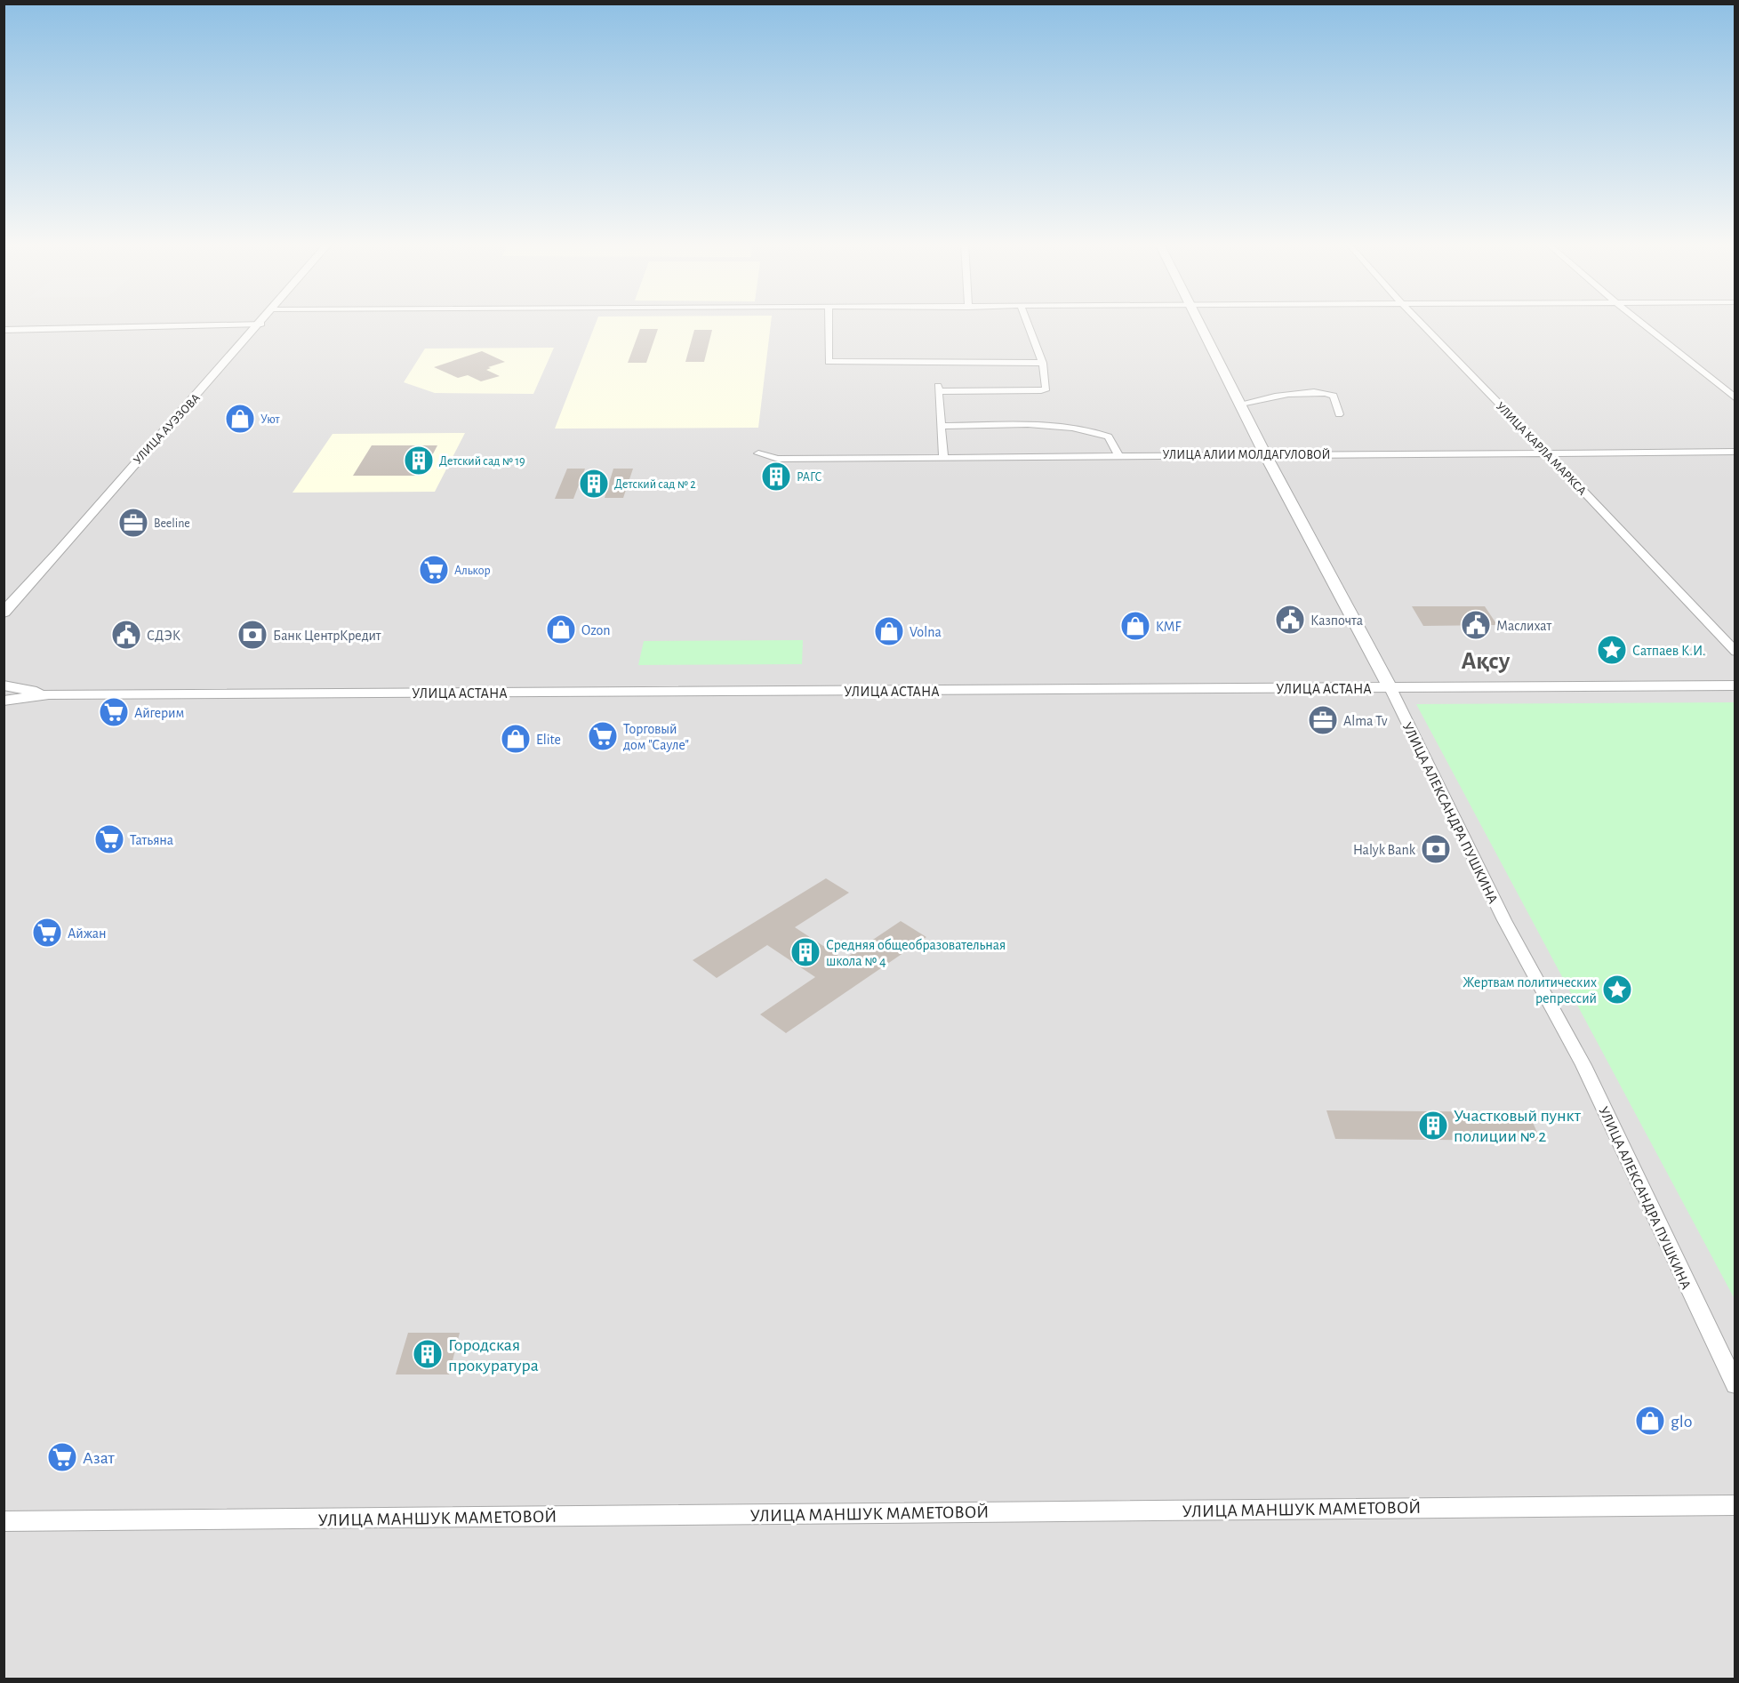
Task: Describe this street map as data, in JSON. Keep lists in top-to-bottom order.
{
  "streets": {
    "street": [
      "УЛИЦА АУЭЗОВА",
      "УЛИЦА КАРЛА МАРКСА",
      "УЛИЦА АЛИИ МОЛДАГУЛОВОЙ",
      "УЛИЦА АСТАНА",
      "УЛИЦА АЛЕКСАНДРА ПУШКИНА",
      "УЛИЦА МАНШУК МАМЕТОВОЙ"
    ]
  },
  "crossings": [
    ["УЛИЦА КАРЛА МАРКСА", "УЛИЦА АЛИИ МОЛДАГУЛОВОЙ"],
    ["УЛИЦА АЛИИ МОЛДАГУЛОВОЙ", "УЛИЦА АЛЕКСАНДРА ПУШКИНА"],
    ["УЛИЦА АСТАНА", "УЛИЦА АЛЕКСАНДРА ПУШКИНА"]
  ],
  "districts": ["Ақсу"],
  "places": {
    "shop": [
      "Уют",
      "KMF",
      "Ozon",
      "Volna",
      "Elite",
      "glo"
    ],
    "building": [
      "Детский сад № 19",
      "РАГС",
      "Детский сад № 2",
      "Средняя общеобразовательная школа № 4",
      "Участковый пункт полиции № 2",
      "Городская прокуратура"
    ],
    "office": ["Beeline", "Alma Tv"],
    "supermarket": [
      "Алькор",
      "Айгерим",
      "Торговый дом \"Сауле\"",
      "Татьяна",
      "Айжан",
      "Азат"
    ],
    "public building": ["Казпочта", "Маслихат", "СДЭК"],
    "bank": ["Банк ЦентрКредит", "Halyk Bank"],
    "place": ["Сатпаев К.И.", "Жертвам политических репрессий"]
  }
}
